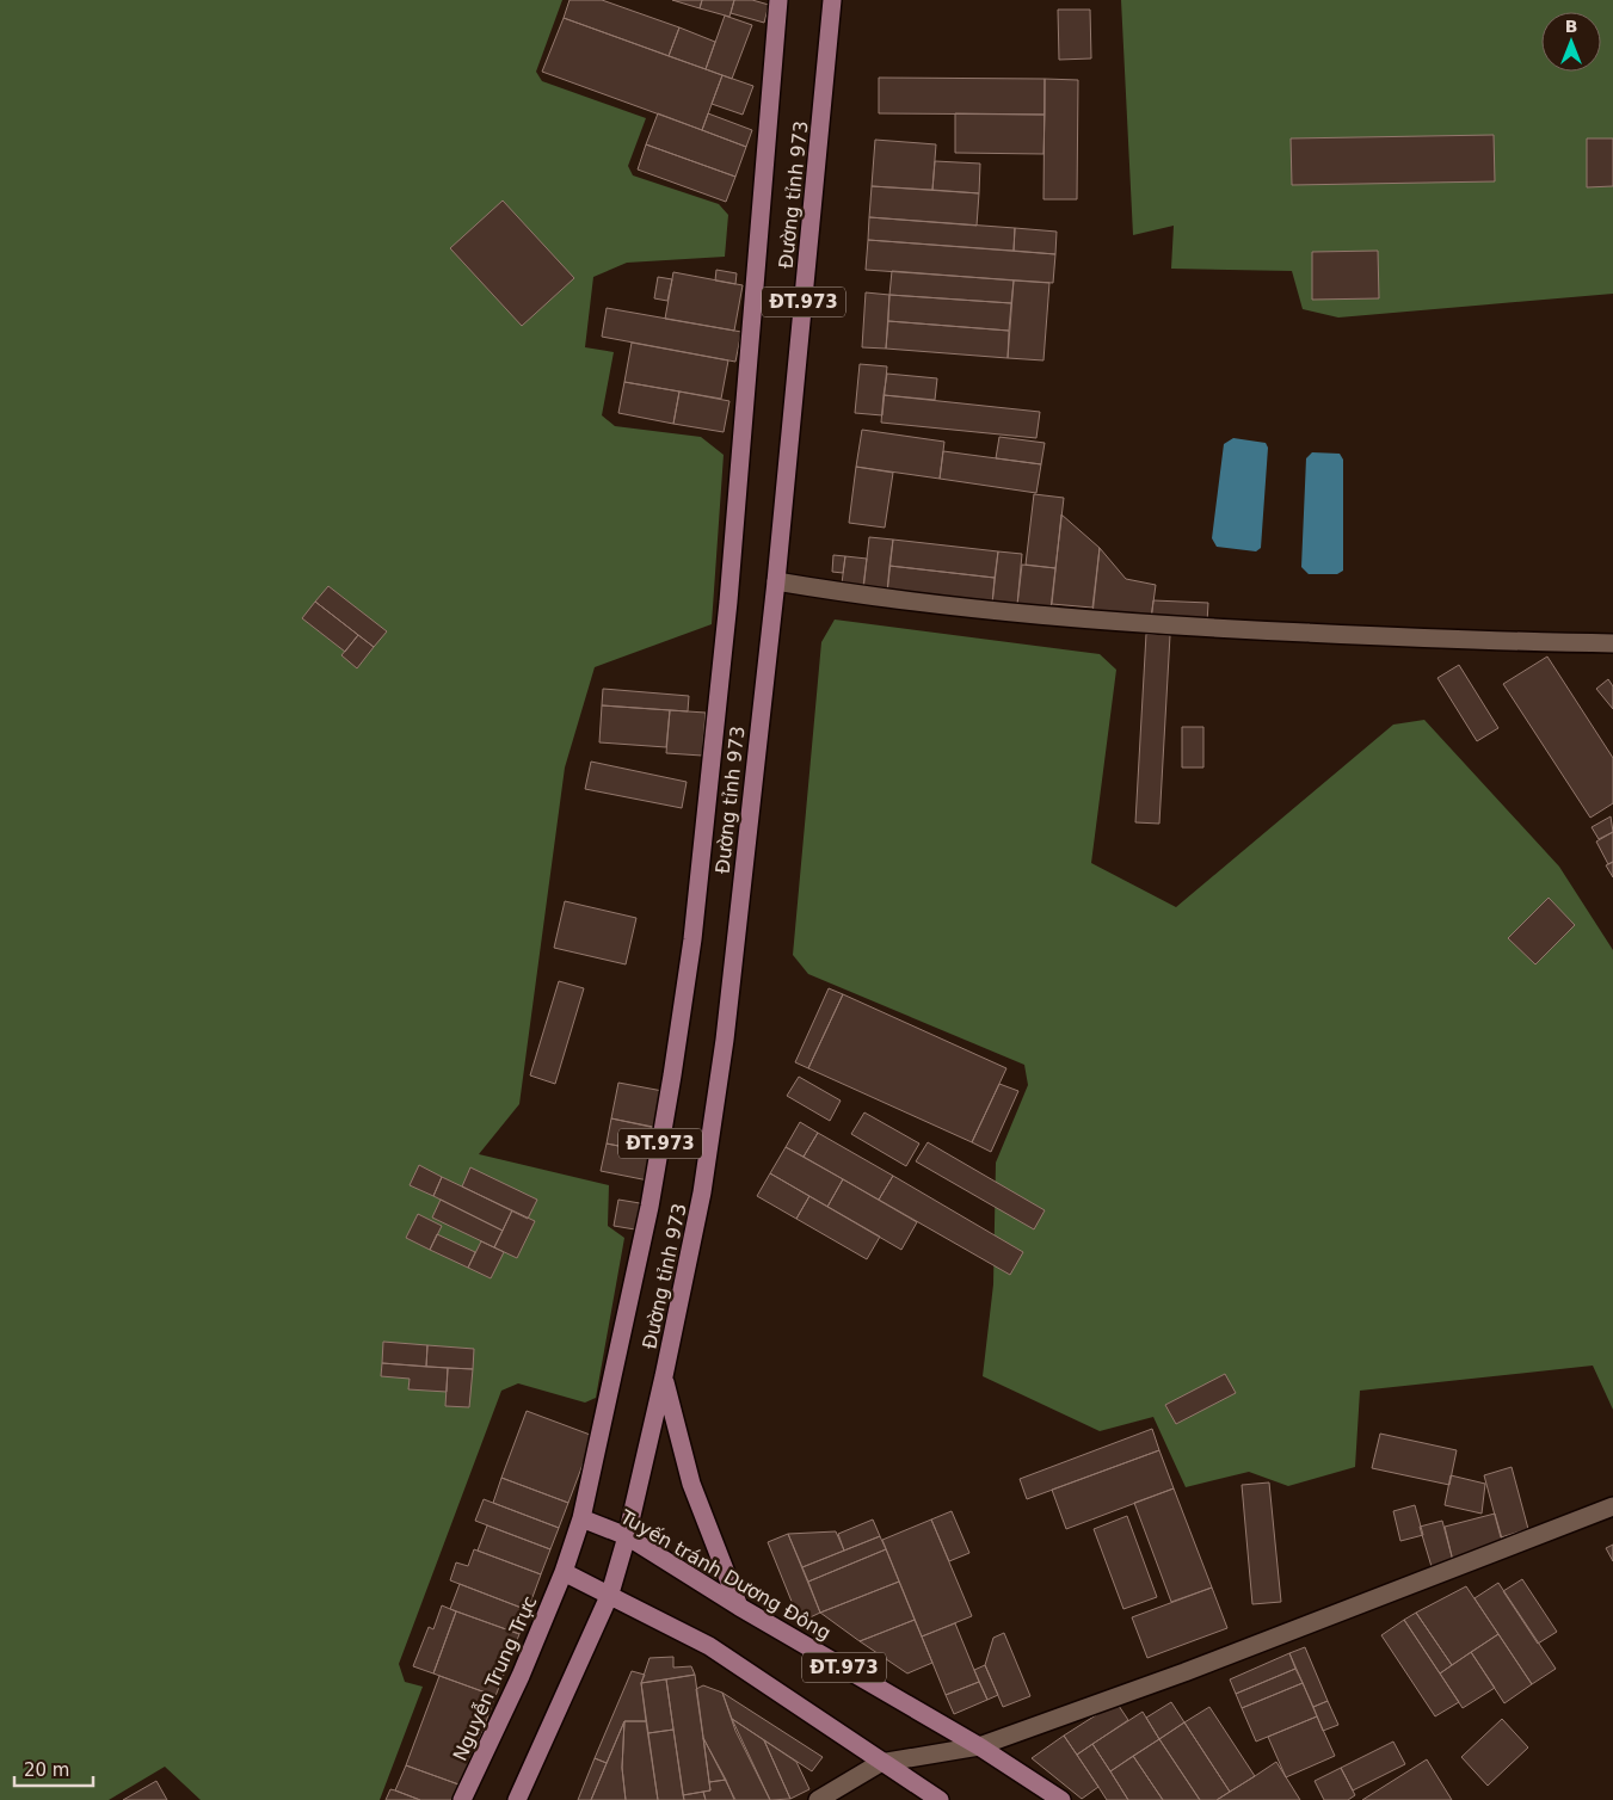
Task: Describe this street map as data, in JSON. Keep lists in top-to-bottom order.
{
  "streets": {
    "main road": [
      "Đường tỉnh 973",
      "ĐT.973",
      "Tuyến tránh Dương Đông",
      "Nguyễn Trung Trực"
    ]
  },
  "crossings": [
    ["Đường tỉnh 973", "ĐT.973"],
    ["Đường tỉnh 973", "Tuyến tránh Dương Đông"],
    ["Đường tỉnh 973", "Nguyễn Trung Trực"],
    ["ĐT.973", "Tuyến tránh Dương Đông"],
    ["ĐT.973", "Nguyễn Trung Trực"]
  ],
  "scale_bar": "20 m",
  "north": "top"
}
